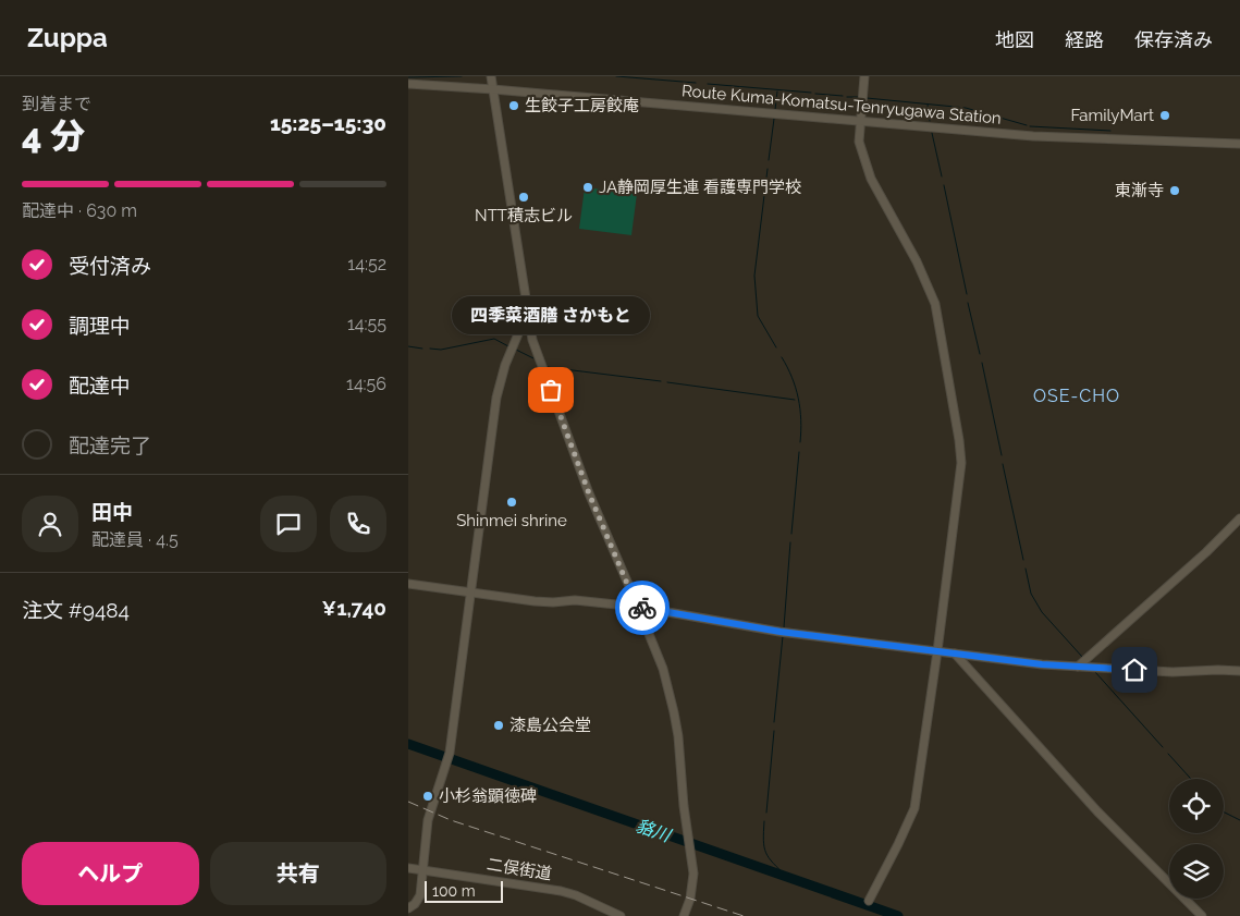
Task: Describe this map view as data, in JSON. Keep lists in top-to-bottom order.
{
  "streets": {
    "street": ["Route Kuma-Komatsu-Tenryugawa Station", "二俣街道"]
  },
  "districts": ["OSE-CHO"],
  "water": ["貉川"],
  "places": [
    "生餃子工房餃庵",
    "FamilyMart",
    "JA静岡厚生連 看護専門学校",
    "東漸寺",
    "NTT積志ビル",
    "四季菜酒膳 さかもと",
    "Shinmei shrine",
    "漆島公会堂",
    "小杉翁顕徳碑"
  ],
  "scale_bar": "100 m",
  "page": {
    "header": "Zuppa",
    "nav": ["地図", "経路", "保存済み"],
    "heading": ["4 分", "到着まで", "15:25–15:30"],
    "panel": [
      "田中",
      "配達員 · 4.5",
      "注文 #9484",
      "¥1,740"
    ],
    "bar": "配達中 · 630 m",
    "list": [
      ["受付済み", "14:52"],
      ["調理中", "14:55"],
      ["配達中", "14:56"],
      "配達完了"
    ],
    "bubble": "四季菜酒膳 さかもと",
    "buttons": ["ヘルプ", "共有"],
    "scale": "100 m"
  }
}
